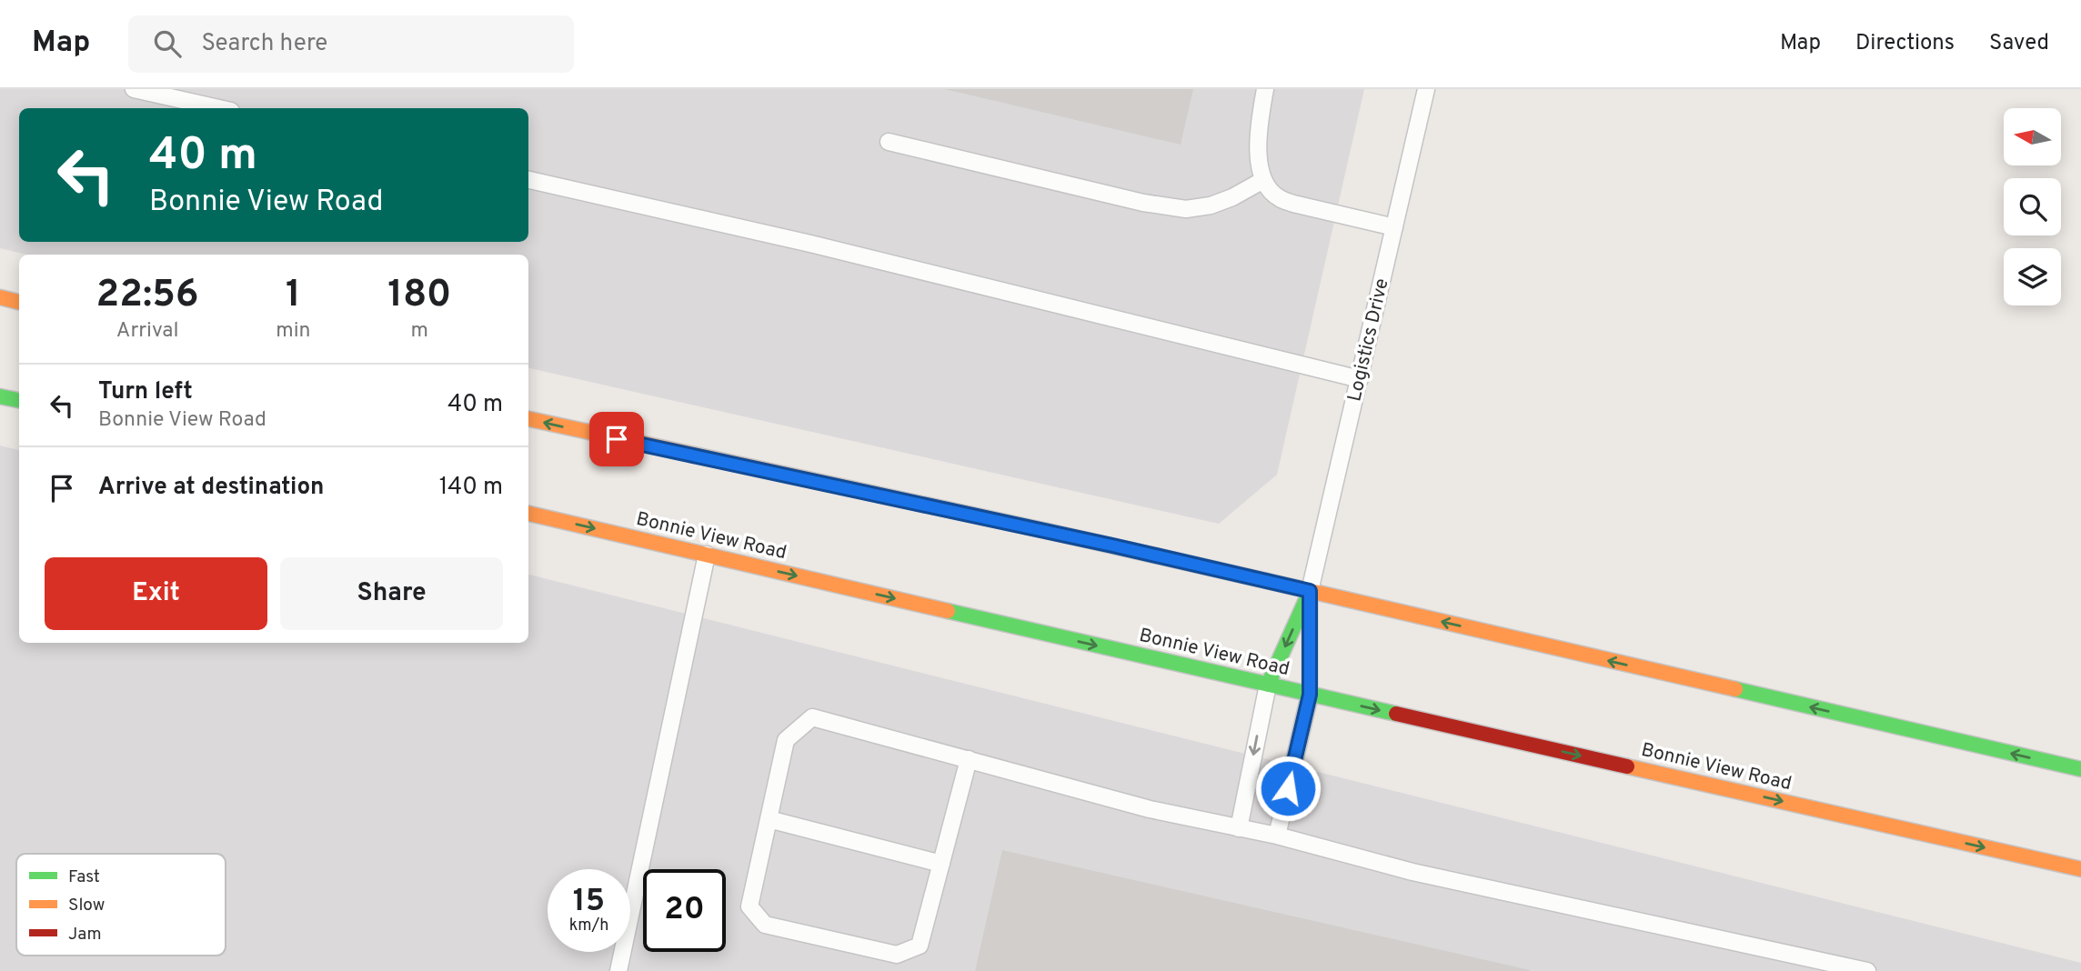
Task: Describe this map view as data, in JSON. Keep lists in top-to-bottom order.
{
  "streets": {
    "main road": ["Bonnie View Road"],
    "lane": ["Logistics Drive"]
  },
  "legend": ["Fast", "Slow", "Jam"],
  "north": "left",
  "page": {
    "header": "Map",
    "search": "Search here",
    "nav": ["Map", "Directions", "Saved"],
    "turn": ["40 m", "Bonnie View Road"],
    "eta": [
      "22:56",
      "Arrival",
      "1",
      "min",
      "180",
      "m"
    ],
    "list": [
      {
        "name": "Turn left",
        "note": "Bonnie View Road",
        "value": "40 m"
      },
      {
        "name": "Arrive at destination",
        "value": "140 m"
      }
    ],
    "buttons": ["Exit", "Share"],
    "speed": "15 km/h",
    "limit": "20"
  }
}
